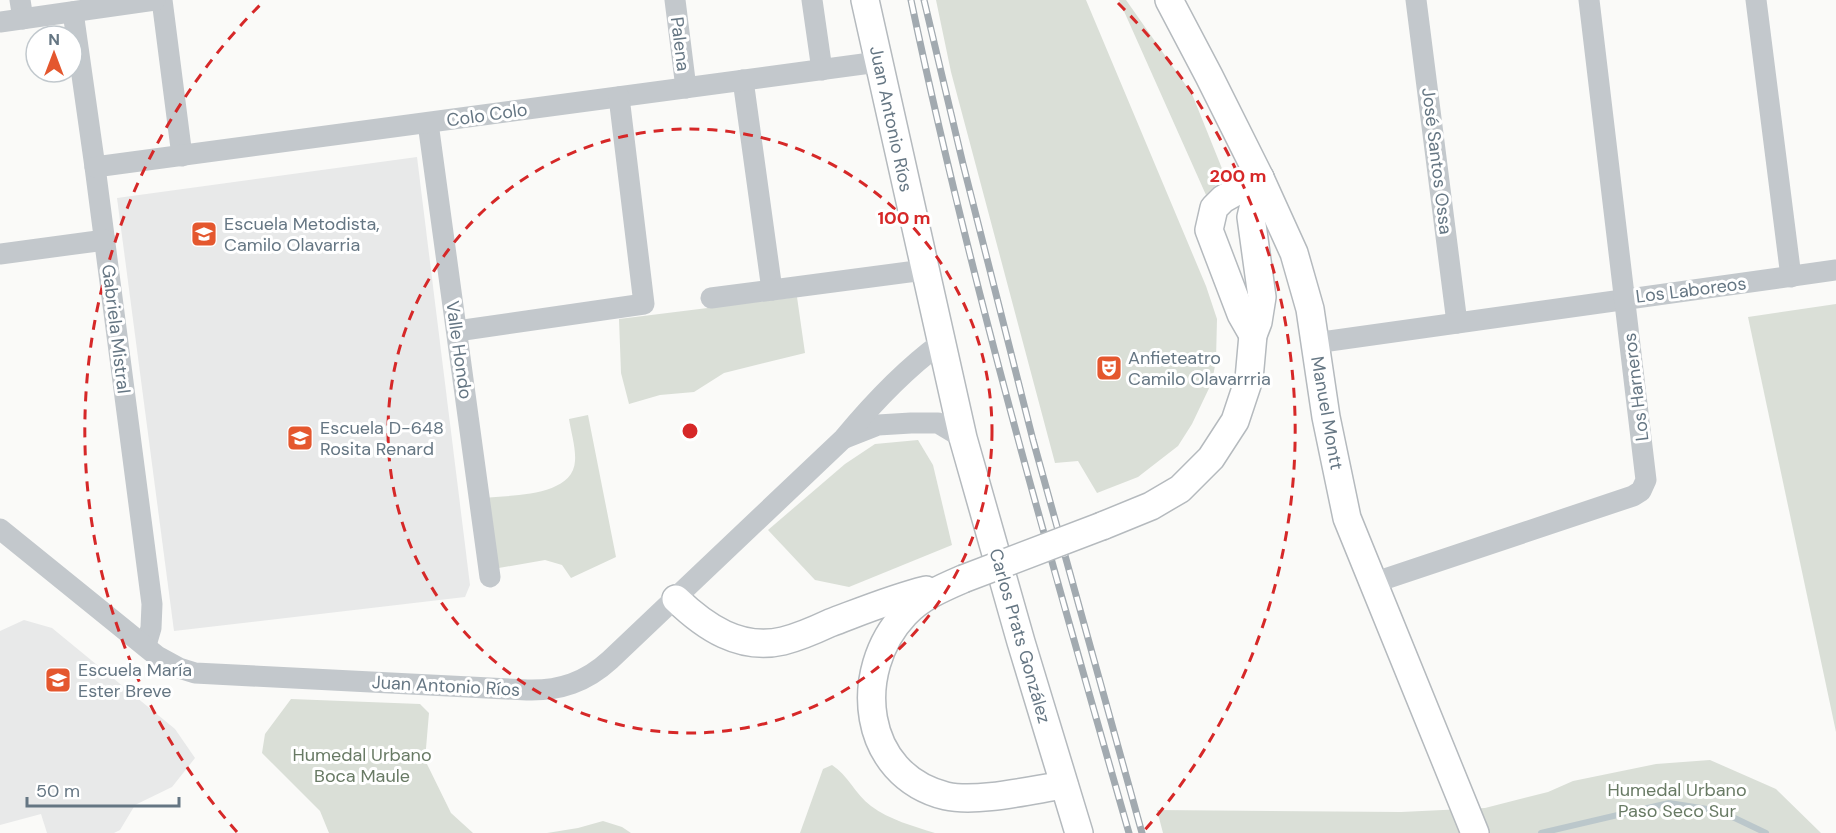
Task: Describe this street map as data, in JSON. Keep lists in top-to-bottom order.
{
  "streets": {
    "main road": ["Juan Antonio Ríos", "Manuel Montt", "Carlos Prats González"],
    "street": [
      "Palena",
      "Colo Colo",
      "José Santos Ossa",
      "Los Laboreos",
      "Gabriela Mistral",
      "Valle Hondo",
      "Los Harneros"
    ]
  },
  "crossings": [
    ["Palena", "Colo Colo"],
    ["Colo Colo", "Juan Antonio Ríos"],
    ["Colo Colo", "Gabriela Mistral"],
    ["Colo Colo", "Valle Hondo"],
    ["Juan Antonio Ríos", "Gabriela Mistral"],
    ["Juan Antonio Ríos", "Carlos Prats González"],
    ["José Santos Ossa", "Los Laboreos"],
    ["Los Laboreos", "Los Harneros"],
    ["Los Laboreos", "Manuel Montt"],
    ["Los Harneros", "Manuel Montt"]
  ],
  "parks": ["Humedal Urbano Boca Maule", "Humedal Urbano Paso Seco Sur"],
  "places": {
    "school or university": ["Escuela Metodista, Camilo Olavarria", "Escuela D-648 Rosita Renard", "Escuela María Ester Breve"],
    "theatre": ["Anfieteatro Camilo Olavarrria"]
  },
  "scale_bar": "50 m",
  "north": "top",
  "rings": ["200 m", "100 m"]
}
